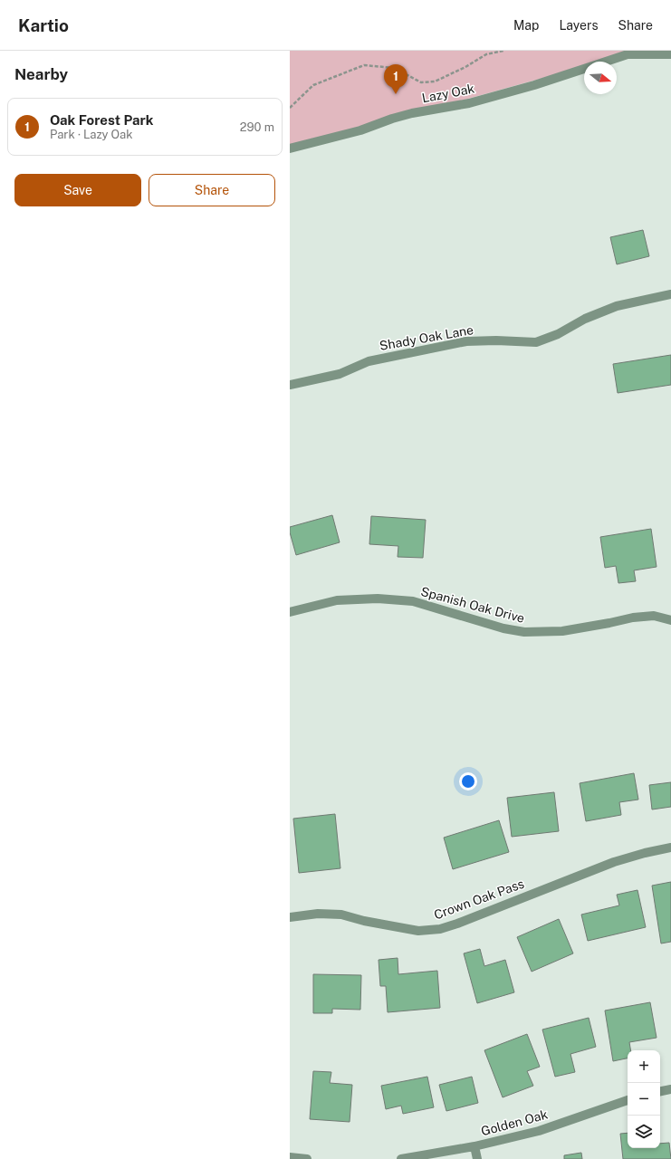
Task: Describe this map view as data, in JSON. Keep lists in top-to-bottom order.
{
  "streets": {
    "street": [
      "Lazy Oak",
      "Shady Oak Lane",
      "Spanish Oak Drive",
      "Crown Oak Pass",
      "Golden Oak"
    ]
  },
  "north": "right",
  "page": {
    "header": "Kartio",
    "nav": ["Map", "Layers", "Share"],
    "heading": "Nearby",
    "pins": "1",
    "list": [
      {
        "mark": "1",
        "name": "Oak Forest Park",
        "note": "Park · Lazy Oak",
        "value": "290 m"
      }
    ],
    "buttons": ["Save", "Share"],
    "map_buttons": ["+", "−"]
  }
}
